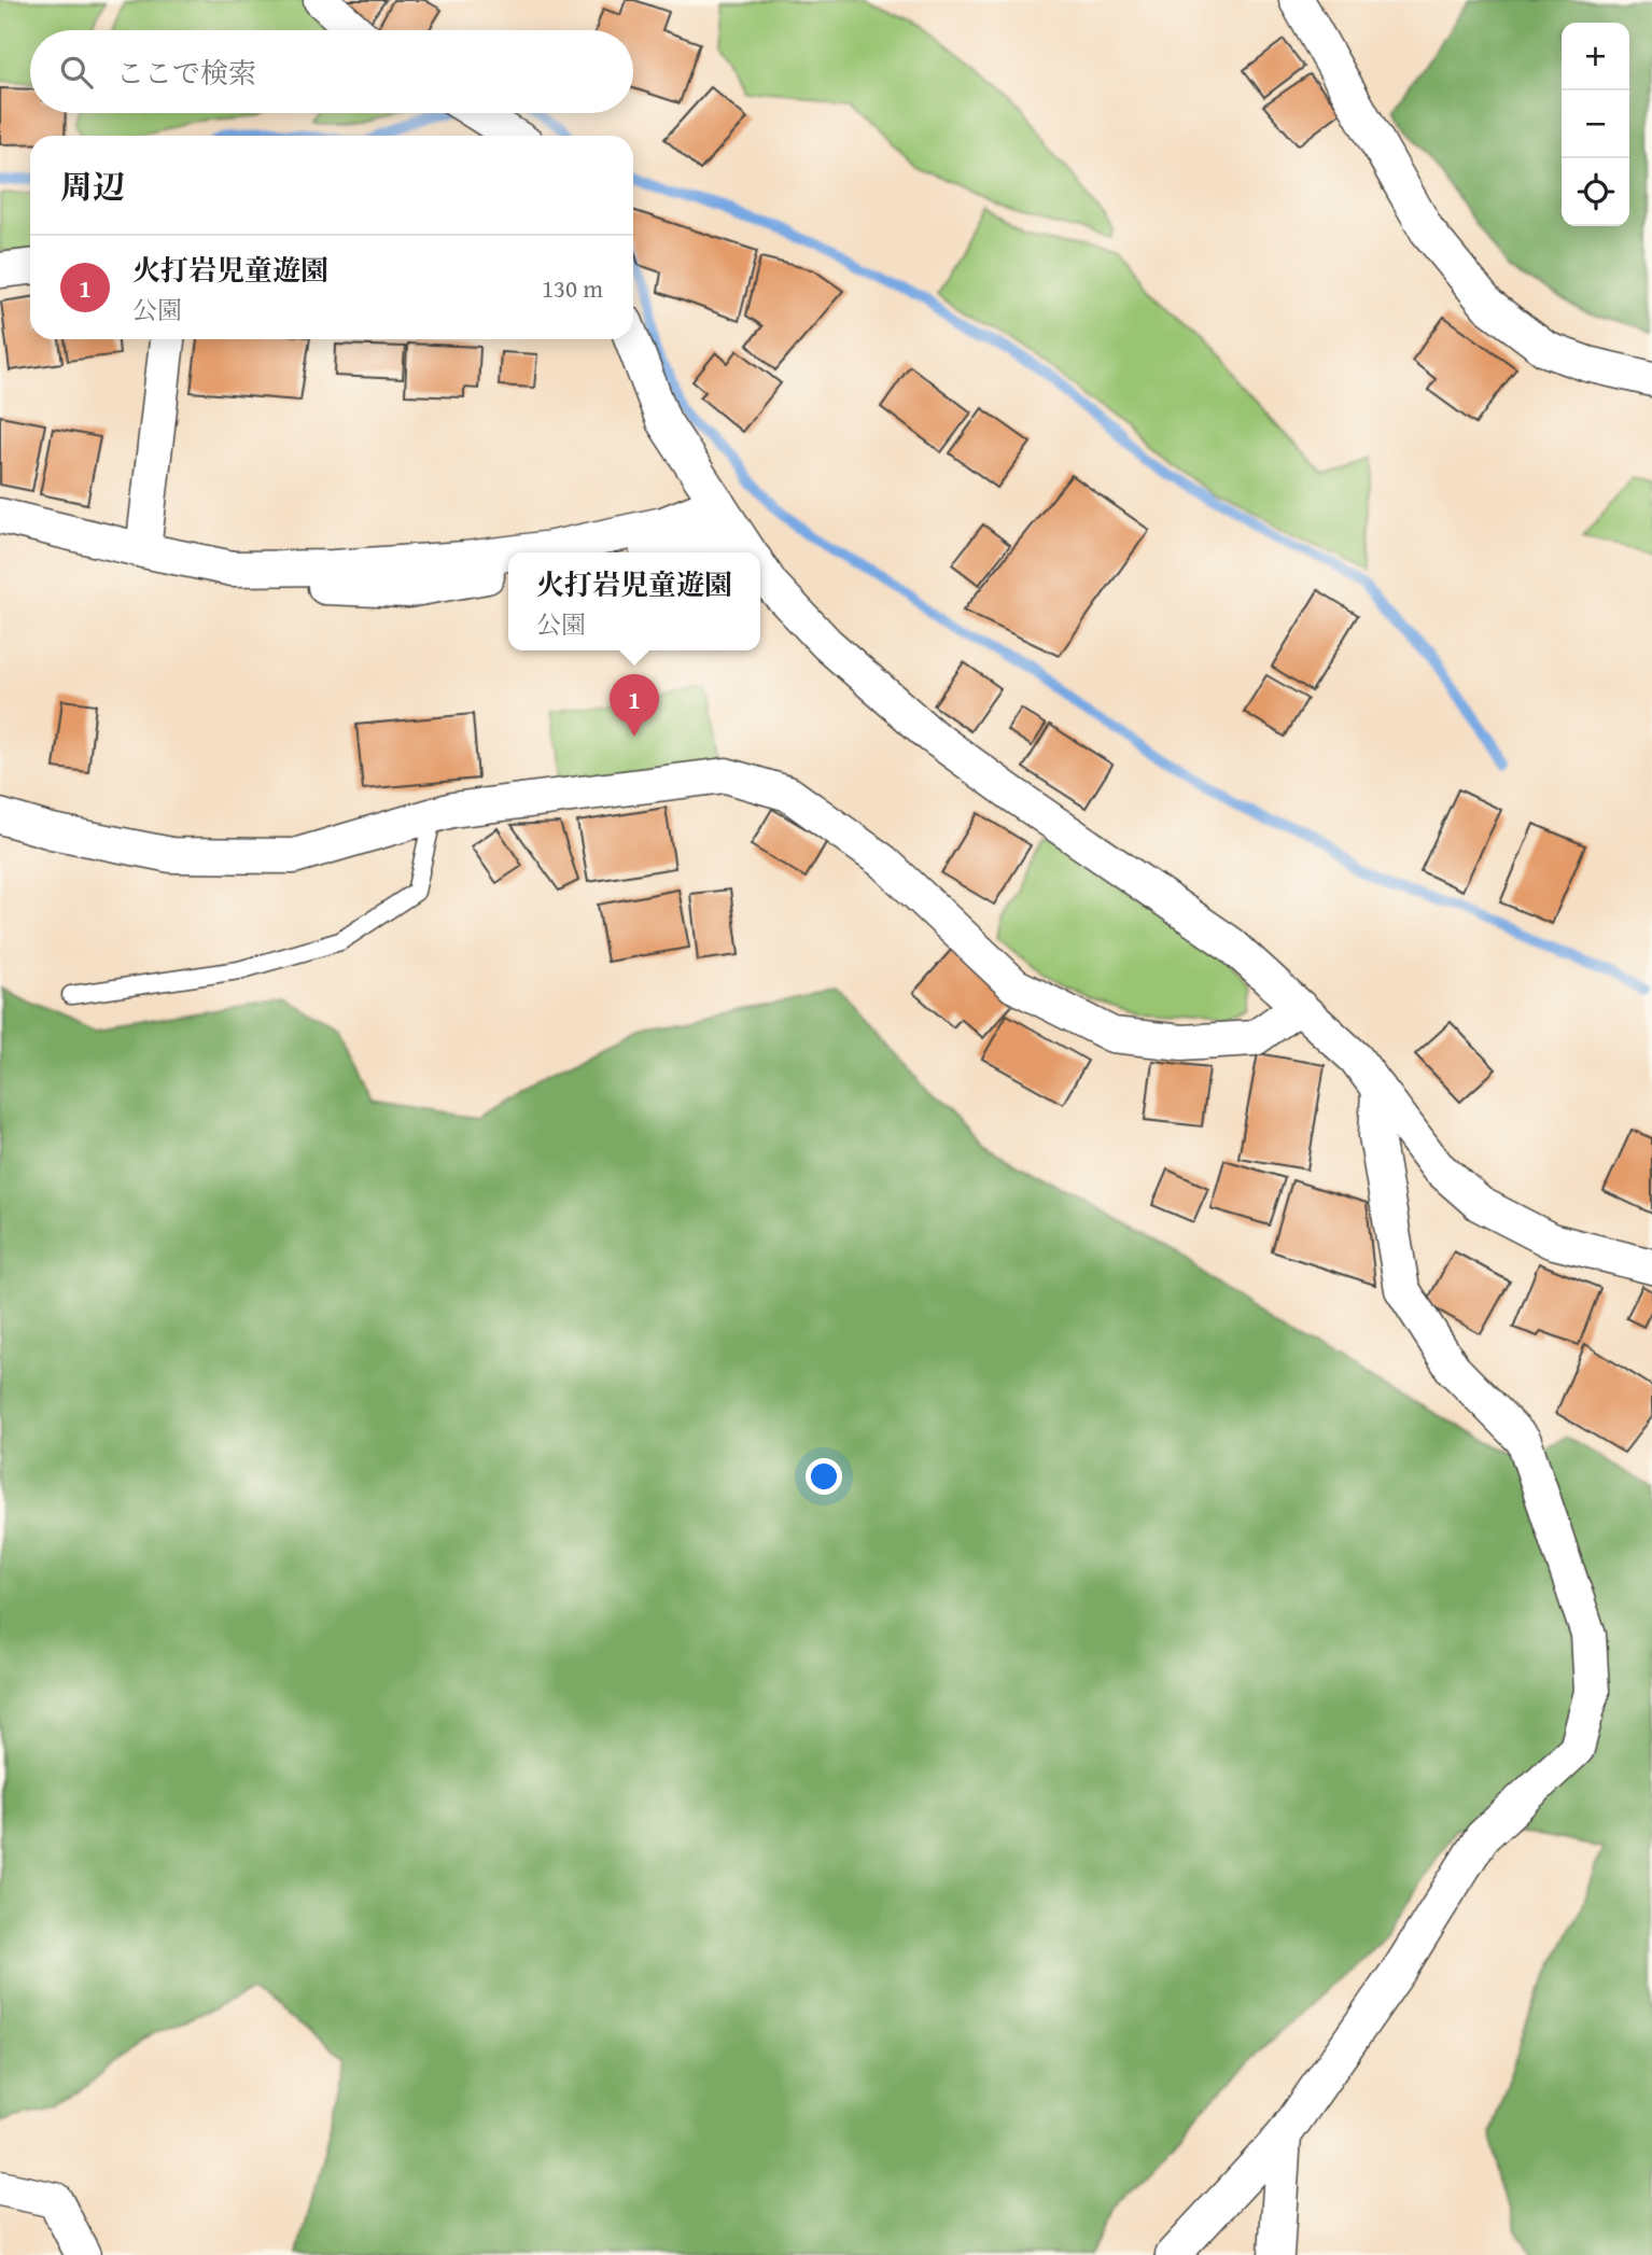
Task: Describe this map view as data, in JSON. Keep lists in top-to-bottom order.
{
  "page": {
    "map_buttons": ["+", "−"],
    "search": "ここで検索",
    "heading": "周辺",
    "list": [
      {
        "mark": "1",
        "name": "火打岩児童遊園",
        "note": "公園",
        "value": "130 m"
      }
    ],
    "popup": ["火打岩児童遊園", "公園"],
    "pins": "1"
  }
}
